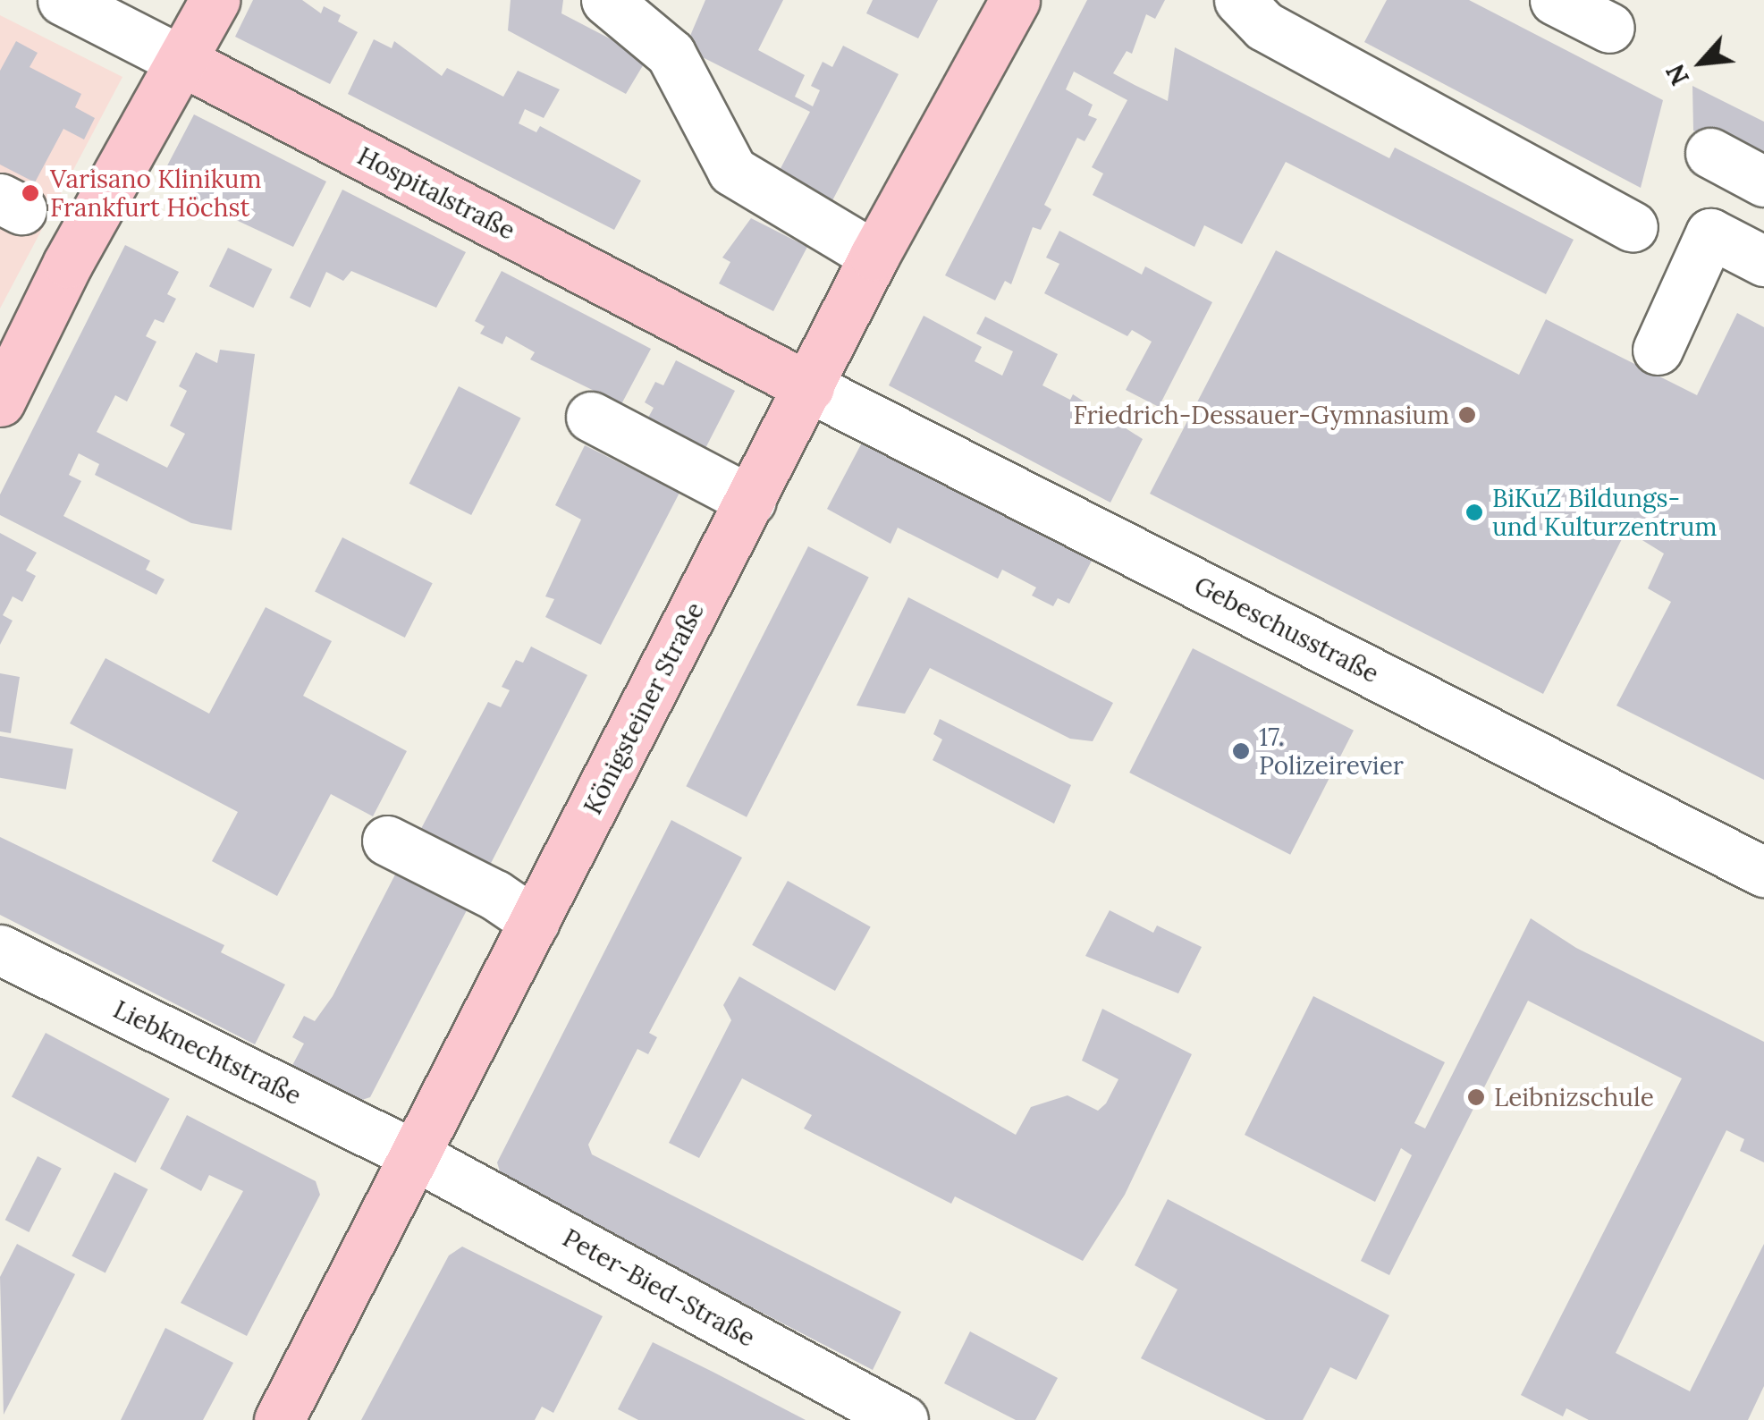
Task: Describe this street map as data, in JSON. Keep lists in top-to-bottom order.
{
  "streets": {
    "main road": ["Hospitalstraße", "Königsteiner Straße"],
    "street": ["Gebeschusstraße", "Liebknechtstraße", "Peter-Bied-Straße"]
  },
  "crossings": [
    ["Hospitalstraße", "Gebeschusstraße"],
    ["Hospitalstraße", "Königsteiner Straße"],
    ["Gebeschusstraße", "Königsteiner Straße"],
    ["Königsteiner Straße", "Liebknechtstraße"],
    ["Königsteiner Straße", "Peter-Bied-Straße"],
    ["Liebknechtstraße", "Peter-Bied-Straße"]
  ],
  "places": [
    "Varisano Klinikum Frankfurt Höchst",
    "Friedrich-Dessauer-Gymnasium",
    "BiKuZ Bildungs- und Kulturzentrum",
    "17. Polizeirevier",
    "Leibnizschule"
  ],
  "north": "bottom left"
}
